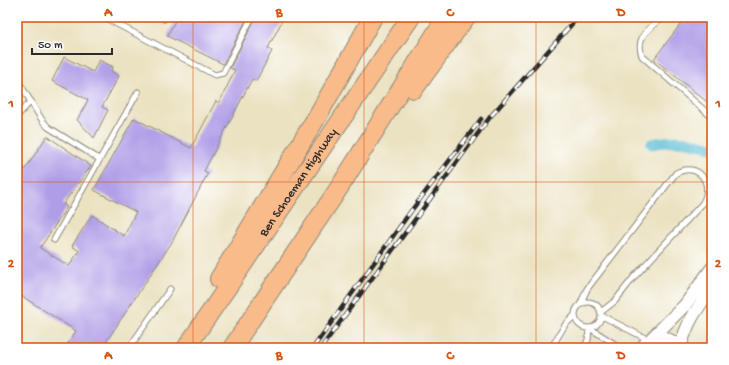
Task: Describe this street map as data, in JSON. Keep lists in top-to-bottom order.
{
  "streets": {
    "highway": ["Ben Schoeman Highway"]
  },
  "scale_bar": "50 m",
  "grid": {
    "columns": [
      "A",
      "B",
      "C",
      "D"
    ],
    "rows": ["1", "2"]
  }
}
